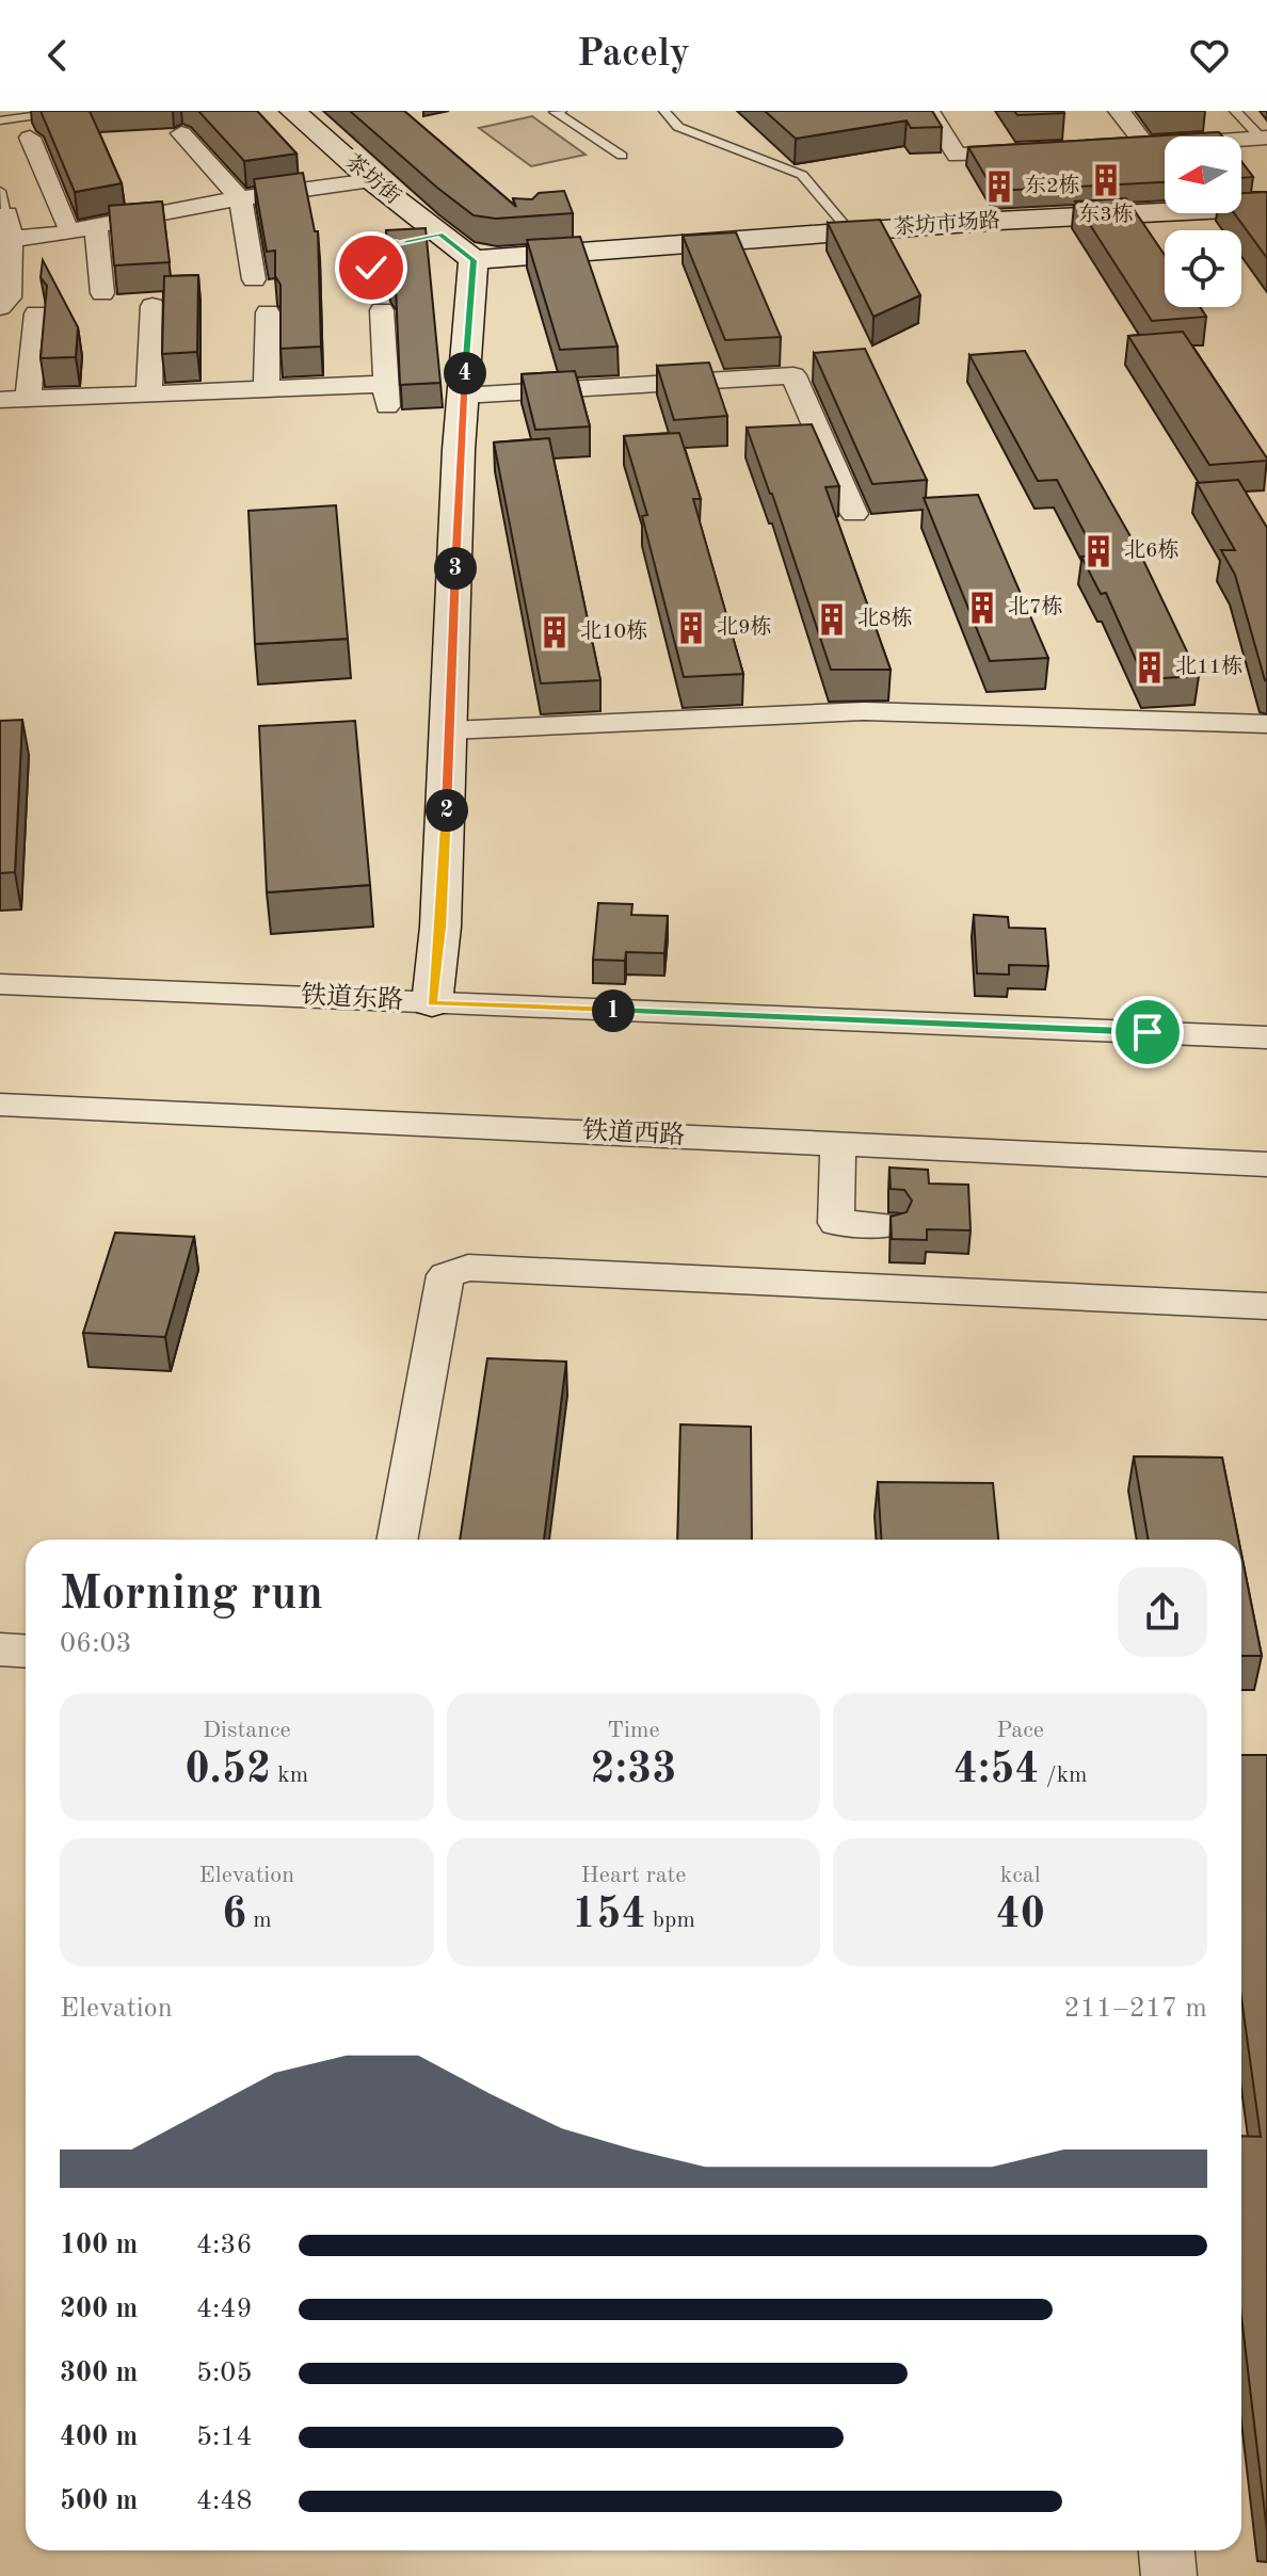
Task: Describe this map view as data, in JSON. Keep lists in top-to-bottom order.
{
  "streets": {
    "street": [
      "茶坊街",
      "茶坊市场路",
      "铁道东路",
      "铁道西路"
    ]
  },
  "crossings": [
    ["茶坊街", "茶坊市场路"]
  ],
  "places": {
    "building": [
      "东3栋",
      "东2栋",
      "北6栋",
      "北7栋",
      "北8栋",
      "北9栋",
      "北10栋",
      "北11栋"
    ]
  },
  "north": "left",
  "page": {
    "header": "Pacely",
    "pins": [
      "4",
      "3",
      "2",
      "1"
    ],
    "heading": ["Morning run", "06:03"],
    "stats": [
      ["Distance", "0.52 km"],
      ["Time", "2:33"],
      ["Pace", "4:54 /km"],
      ["Elevation", "6 m"],
      ["Heart rate", "154 bpm"],
      ["kcal", "40"]
    ],
    "chart": ["Elevation", "211–217 m"],
    "list": [
      {
        "name": "100 m",
        "note": "4:36"
      },
      {
        "name": "200 m",
        "note": "4:49"
      },
      {
        "name": "300 m",
        "note": "5:05"
      },
      {
        "name": "400 m",
        "note": "5:14"
      },
      {
        "name": "500 m",
        "note": "4:48"
      }
    ]
  }
}
